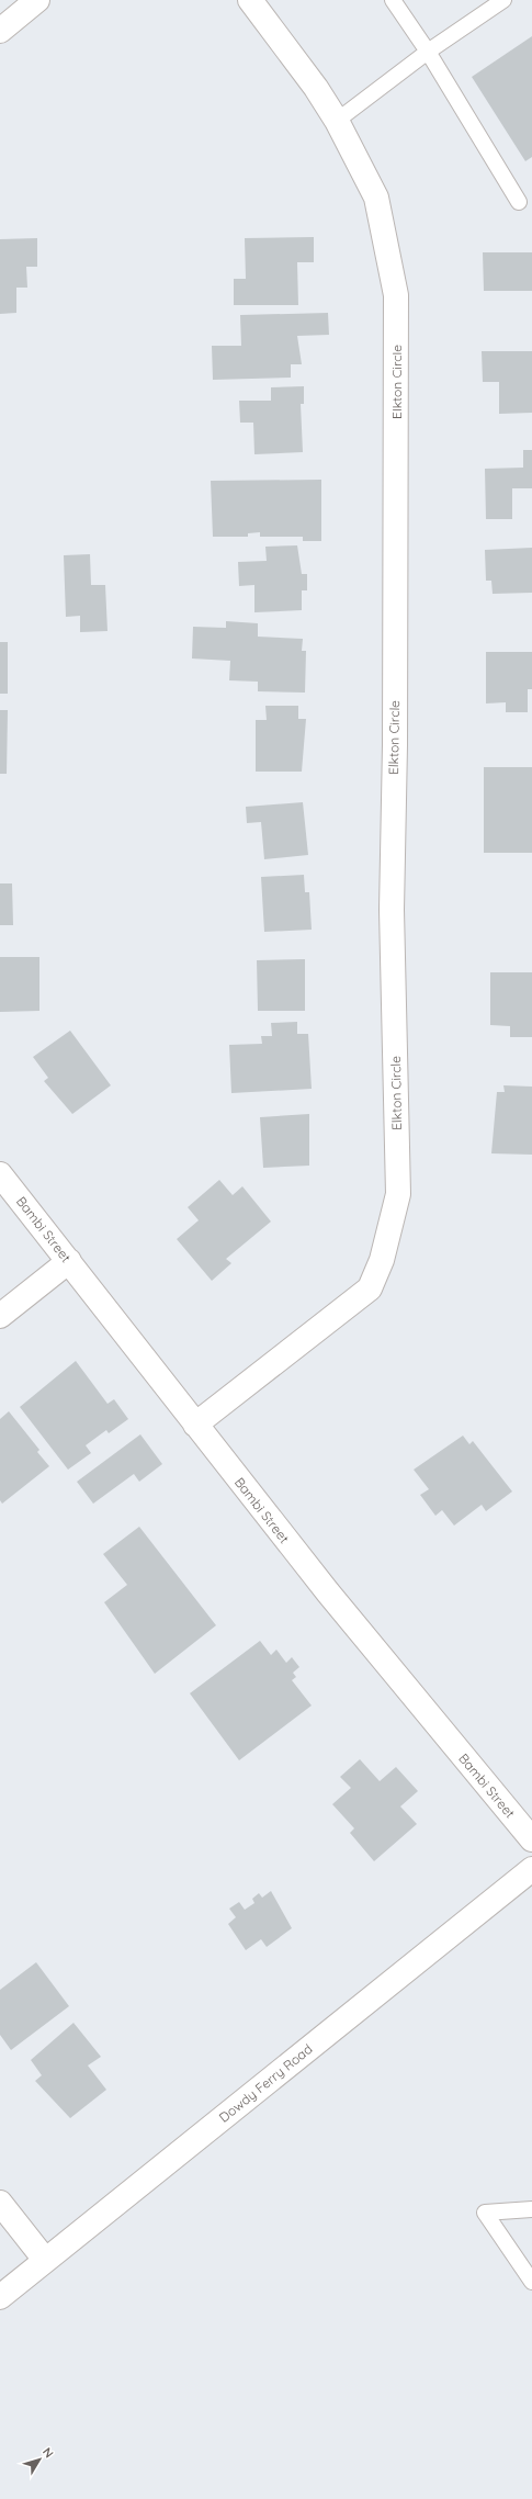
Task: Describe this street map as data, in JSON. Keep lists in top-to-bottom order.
{
  "streets": {
    "street": ["Elkton Circle", "Bambi Street", "Dowdy Ferry Road"]
  },
  "crossings": [
    ["Elkton Circle", "Bambi Street"]
  ],
  "north": "top right"
}
